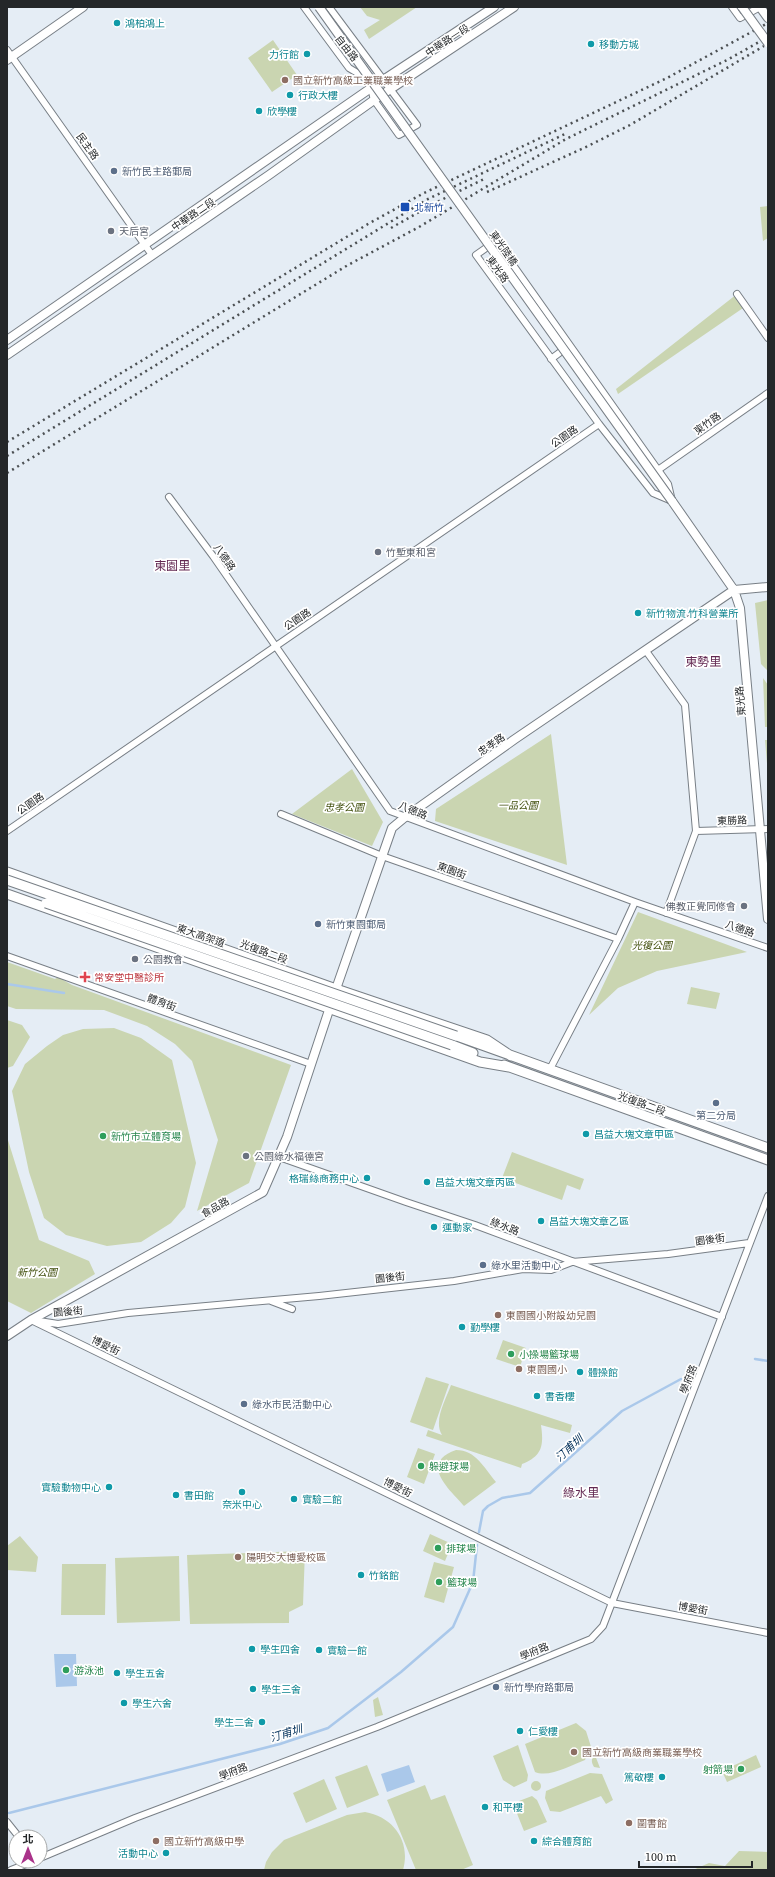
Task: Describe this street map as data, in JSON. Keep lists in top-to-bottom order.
{
  "streets": {
    "main road": ["東大高架道", "光復路二段"],
    "street": [
      "中華路一段",
      "自由路",
      "民主路",
      "中華路二段",
      "東光陸橋",
      "東光路",
      "東竹路",
      "公園路",
      "八德路",
      "忠孝路",
      "東勝路",
      "東園街",
      "體育街",
      "食品路",
      "綠水路",
      "園後街",
      "博愛街",
      "學府路"
    ]
  },
  "crossings": [
    ["中華路一段", "自由路"],
    ["中華路一段", "中華路二段"],
    ["自由路", "中華路二段"],
    ["民主路", "中華路二段"],
    ["東光陸橋", "東光路"],
    ["東光路", "東竹路"],
    ["東光路", "公園路"],
    ["東光路", "忠孝路"],
    ["東光路", "東勝路"],
    ["公園路", "八德路"],
    ["八德路", "忠孝路"],
    ["忠孝路", "東園街"],
    ["忠孝路", "光復路二段"],
    ["忠孝路", "食品路"],
    ["東大高架道", "光復路二段"],
    ["光復路二段", "食品路"],
    ["體育街", "食品路"],
    ["食品路", "綠水路"],
    ["食品路", "園後街"],
    ["食品路", "博愛街"],
    ["綠水路", "園後街"],
    ["綠水路", "學府路"],
    ["園後街", "博愛街"],
    ["園後街", "學府路"],
    ["博愛街", "學府路"]
  ],
  "districts": ["東園里", "東勢里", "綠水里"],
  "water": ["汀甫圳"],
  "parks": [
    "一品公園",
    "忠孝公園",
    "光復公園",
    "新竹公園"
  ],
  "places": {
    "other": [
      "鴻柏鴻上",
      "移動方城",
      "力行館",
      "國立新竹高級工業職業學校",
      "行政大樓",
      "欣學樓",
      "新竹民主路郵局",
      "天后宮",
      "竹塹東和宮",
      "新竹物流 竹科營業所",
      "佛教正覺同修會",
      "新竹東園郵局",
      "公園教會",
      "第二分局",
      "昌益大塊文章甲區",
      "新竹市立體育場",
      "公園綠水福德宮",
      "格瑞絲商務中心",
      "昌益大塊文章丙區",
      "昌益大塊文章乙區",
      "運動家",
      "綠水里活動中心",
      "東園國小附設幼兒園",
      "勤學樓",
      "小操場籃球場",
      "東園國小",
      "體操館",
      "書香樓",
      "綠水市民活動中心",
      "躲避球場",
      "實驗動物中心",
      "奈米中心",
      "書田館",
      "實驗二館",
      "排球場",
      "陽明交大博愛校區",
      "竹銘館",
      "籃球場",
      "學生四舍",
      "實驗一館",
      "游泳池",
      "學生五舍",
      "新竹學府路郵局",
      "學生三舍",
      "學生六舍",
      "學生二舍",
      "仁愛樓",
      "國立新竹高級商業職業學校",
      "射箭場",
      "篤敬樓",
      "和平樓",
      "圖書館",
      "國立新竹高級中學",
      "綜合體育館",
      "活動中心"
    ],
    "transit": ["北新竹"],
    "health": ["常安堂中醫診所"]
  },
  "scale_bar": "100 m",
  "north": "top"
}
